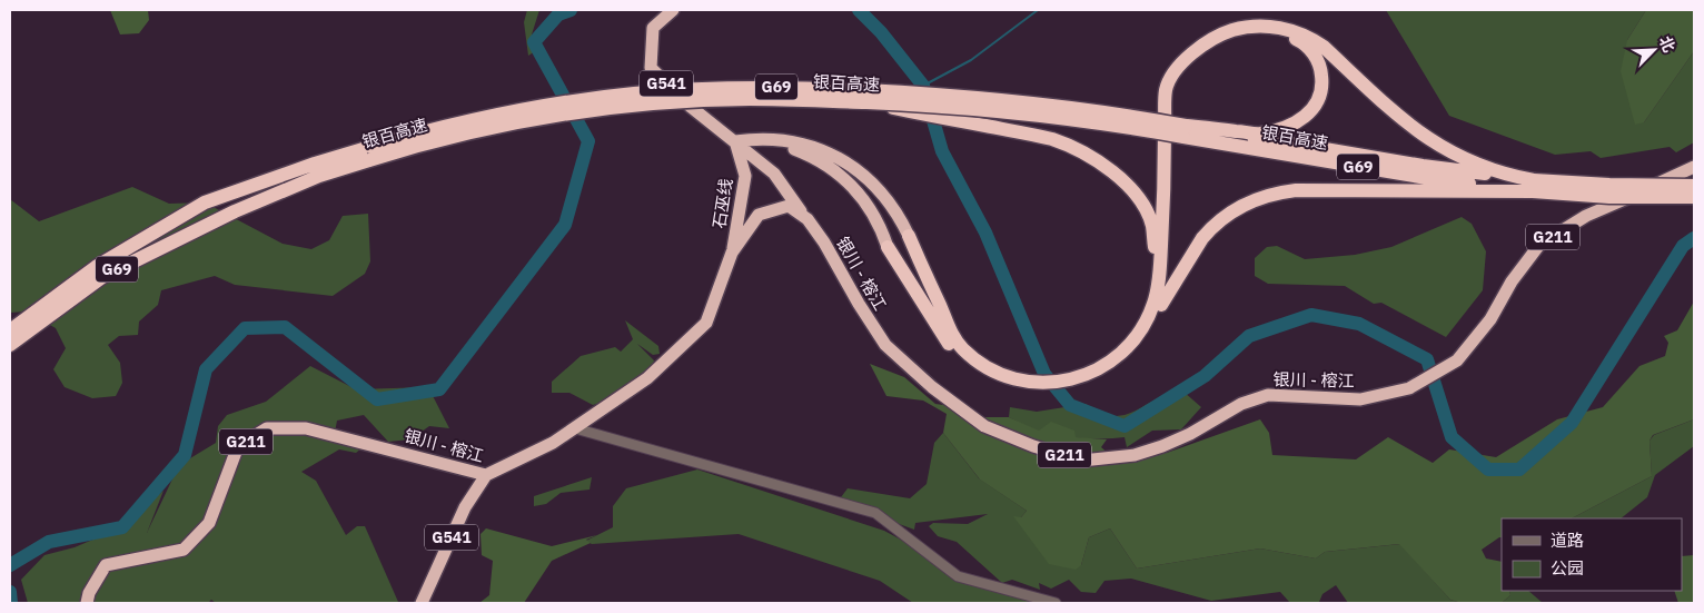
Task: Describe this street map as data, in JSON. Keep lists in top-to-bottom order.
{
  "streets": {
    "highway": [
      "G541",
      "银百高速",
      "G69",
      "石巫线",
      "G211",
      "银川 - 榕江"
    ]
  },
  "crossings": [
    ["G541", "石巫线"],
    ["G541", "银川 - 榕江"],
    ["石巫线", "银川 - 榕江"]
  ],
  "legend": ["道路", "公园"],
  "north": "top right"
}
